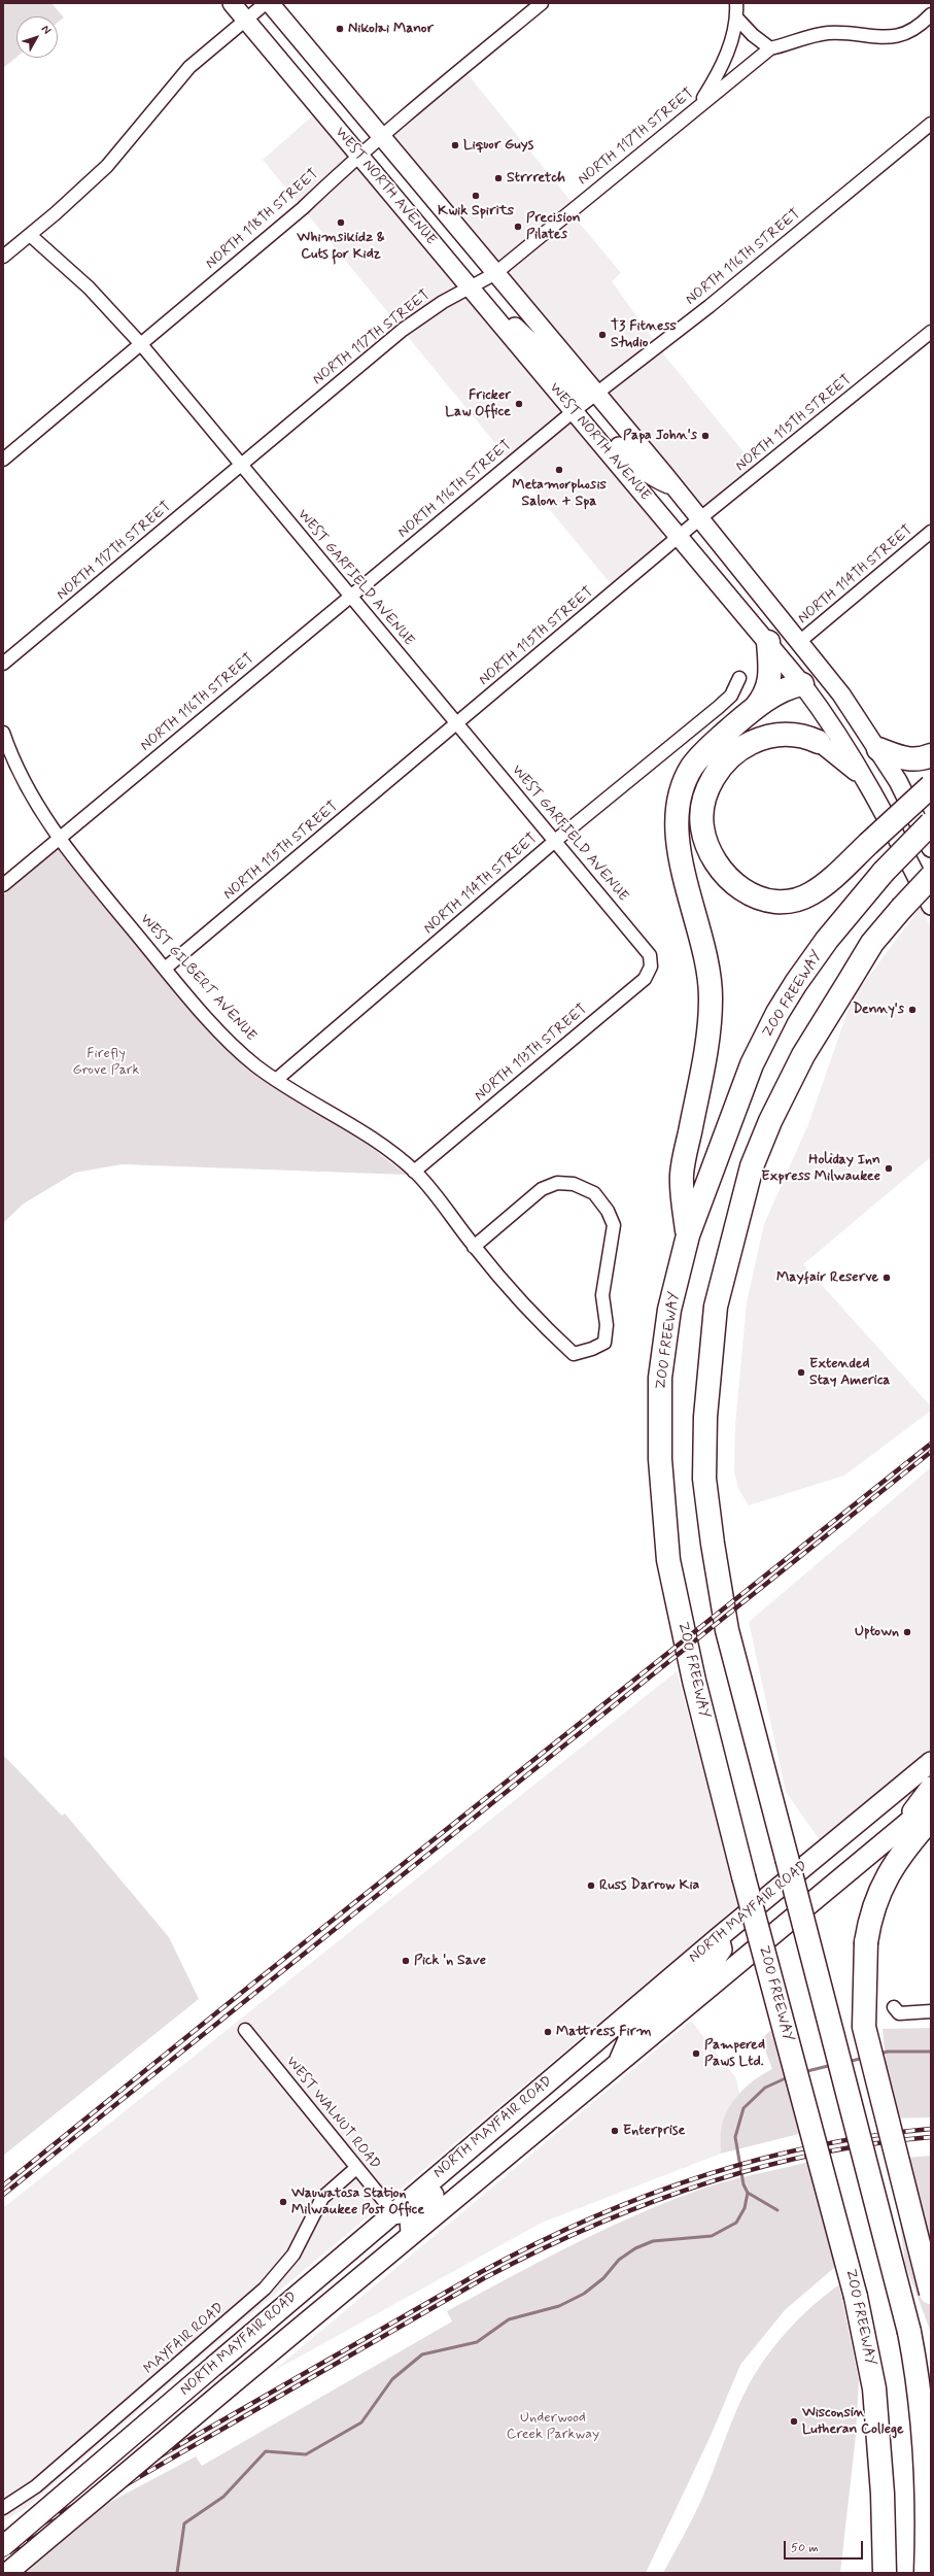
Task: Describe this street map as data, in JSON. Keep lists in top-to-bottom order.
{
  "streets": {
    "highway": ["ZOO FREEWAY"],
    "main road": ["WEST NORTH AVENUE", "NORTH MAYFAIR ROAD"],
    "street": [
      "NORTH 117TH STREET",
      "NORTH 118TH STREET",
      "NORTH 116TH STREET",
      "NORTH 115TH STREET",
      "NORTH 114TH STREET",
      "WEST GARFIELD AVENUE",
      "WEST GILBERT AVENUE",
      "NORTH 113TH STREET",
      "WEST WALNUT ROAD",
      "MAYFAIR ROAD"
    ]
  },
  "crossings": [
    ["NORTH 117TH STREET", "WEST NORTH AVENUE"],
    ["NORTH 117TH STREET", "WEST GARFIELD AVENUE"],
    ["WEST NORTH AVENUE", "NORTH 118TH STREET"],
    ["WEST NORTH AVENUE", "NORTH 116TH STREET"],
    ["WEST NORTH AVENUE", "NORTH 115TH STREET"],
    ["WEST NORTH AVENUE", "NORTH 114TH STREET"],
    ["NORTH 118TH STREET", "WEST GARFIELD AVENUE"],
    ["NORTH 116TH STREET", "WEST GARFIELD AVENUE"],
    ["NORTH 116TH STREET", "WEST GILBERT AVENUE"],
    ["NORTH 115TH STREET", "WEST GARFIELD AVENUE"],
    ["NORTH 115TH STREET", "WEST GILBERT AVENUE"],
    ["NORTH 114TH STREET", "WEST GARFIELD AVENUE"],
    ["NORTH 114TH STREET", "WEST GILBERT AVENUE"],
    ["WEST GARFIELD AVENUE", "NORTH 113TH STREET"],
    ["WEST GILBERT AVENUE", "NORTH 113TH STREET"],
    ["NORTH MAYFAIR ROAD", "WEST WALNUT ROAD"],
    ["WEST WALNUT ROAD", "MAYFAIR ROAD"]
  ],
  "parks": ["Firefly Grove Park", "Underwood Creek Parkway"],
  "places": [
    "Nikolai Manor",
    "Liquor Guys",
    "Strrretch",
    "Kwik Spirits",
    "Whimsikidz & Cuts for Kidz",
    "Precision Pilates",
    "T3 Fitness Studio",
    "Fricker Law Office",
    "Papa John's",
    "Metamorphosis Salon + Spa",
    "Denny's",
    "Holiday Inn Express Milwaukee",
    "Mayfair Reserve",
    "Extended Stay America",
    "Uptown",
    "Russ Darrow Kia",
    "Pick 'n Save",
    "Mattress Firm",
    "Pampered Paws Ltd.",
    "Enterprise",
    "Wauwatosa Station Milwaukee Post Office",
    "Wisconsin Lutheran College"
  ],
  "scale_bar": "50 m",
  "north": "top right"
}
